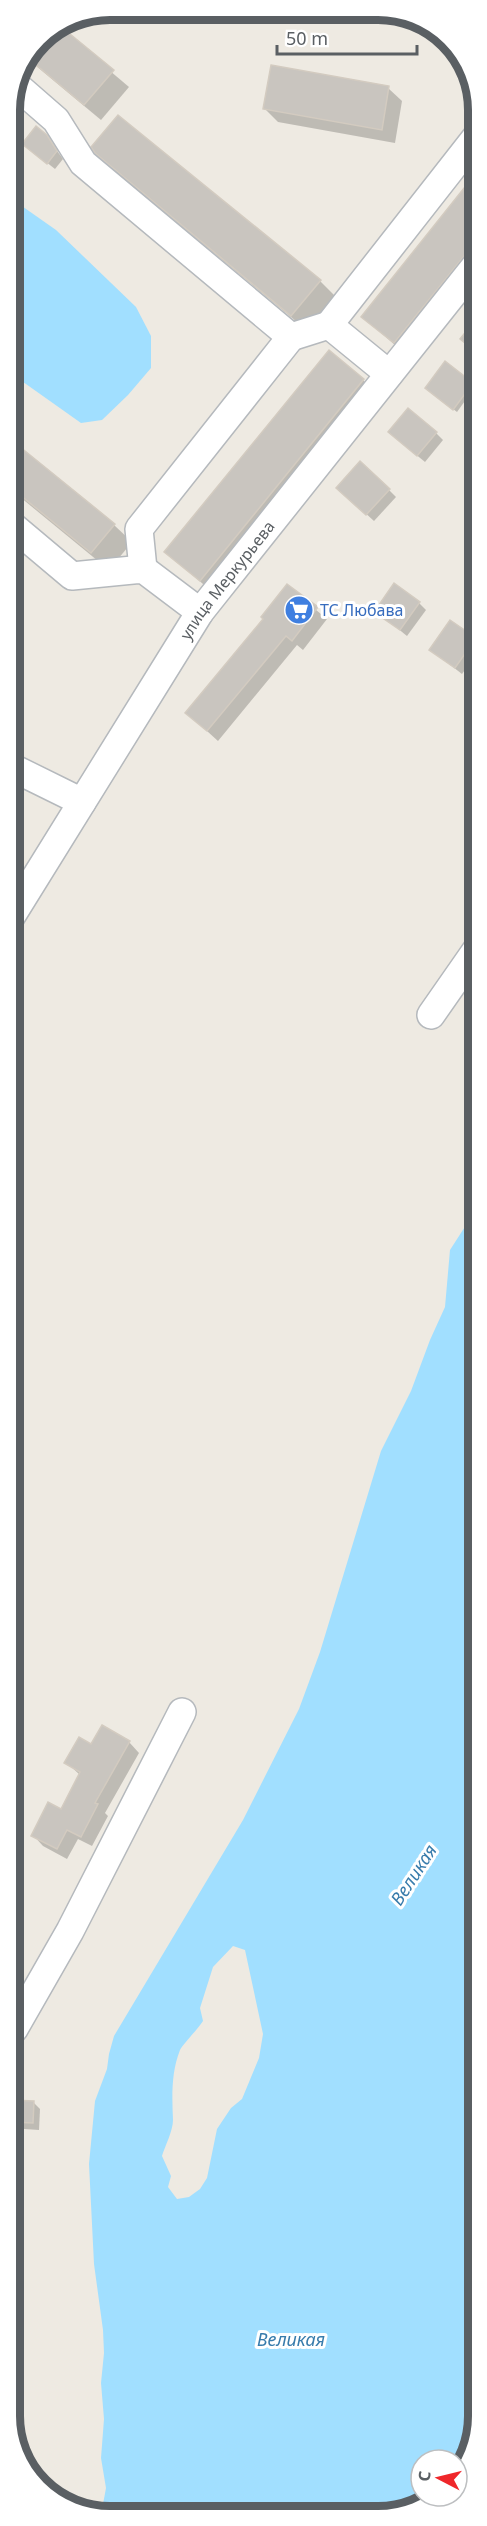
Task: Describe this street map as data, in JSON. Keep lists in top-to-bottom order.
{
  "streets": {
    "street": ["улица Меркурьева"]
  },
  "water": ["Великая"],
  "places": {
    "supermarket": ["ТС Любава"]
  },
  "scale_bar": "50 m",
  "north": "left"
}
